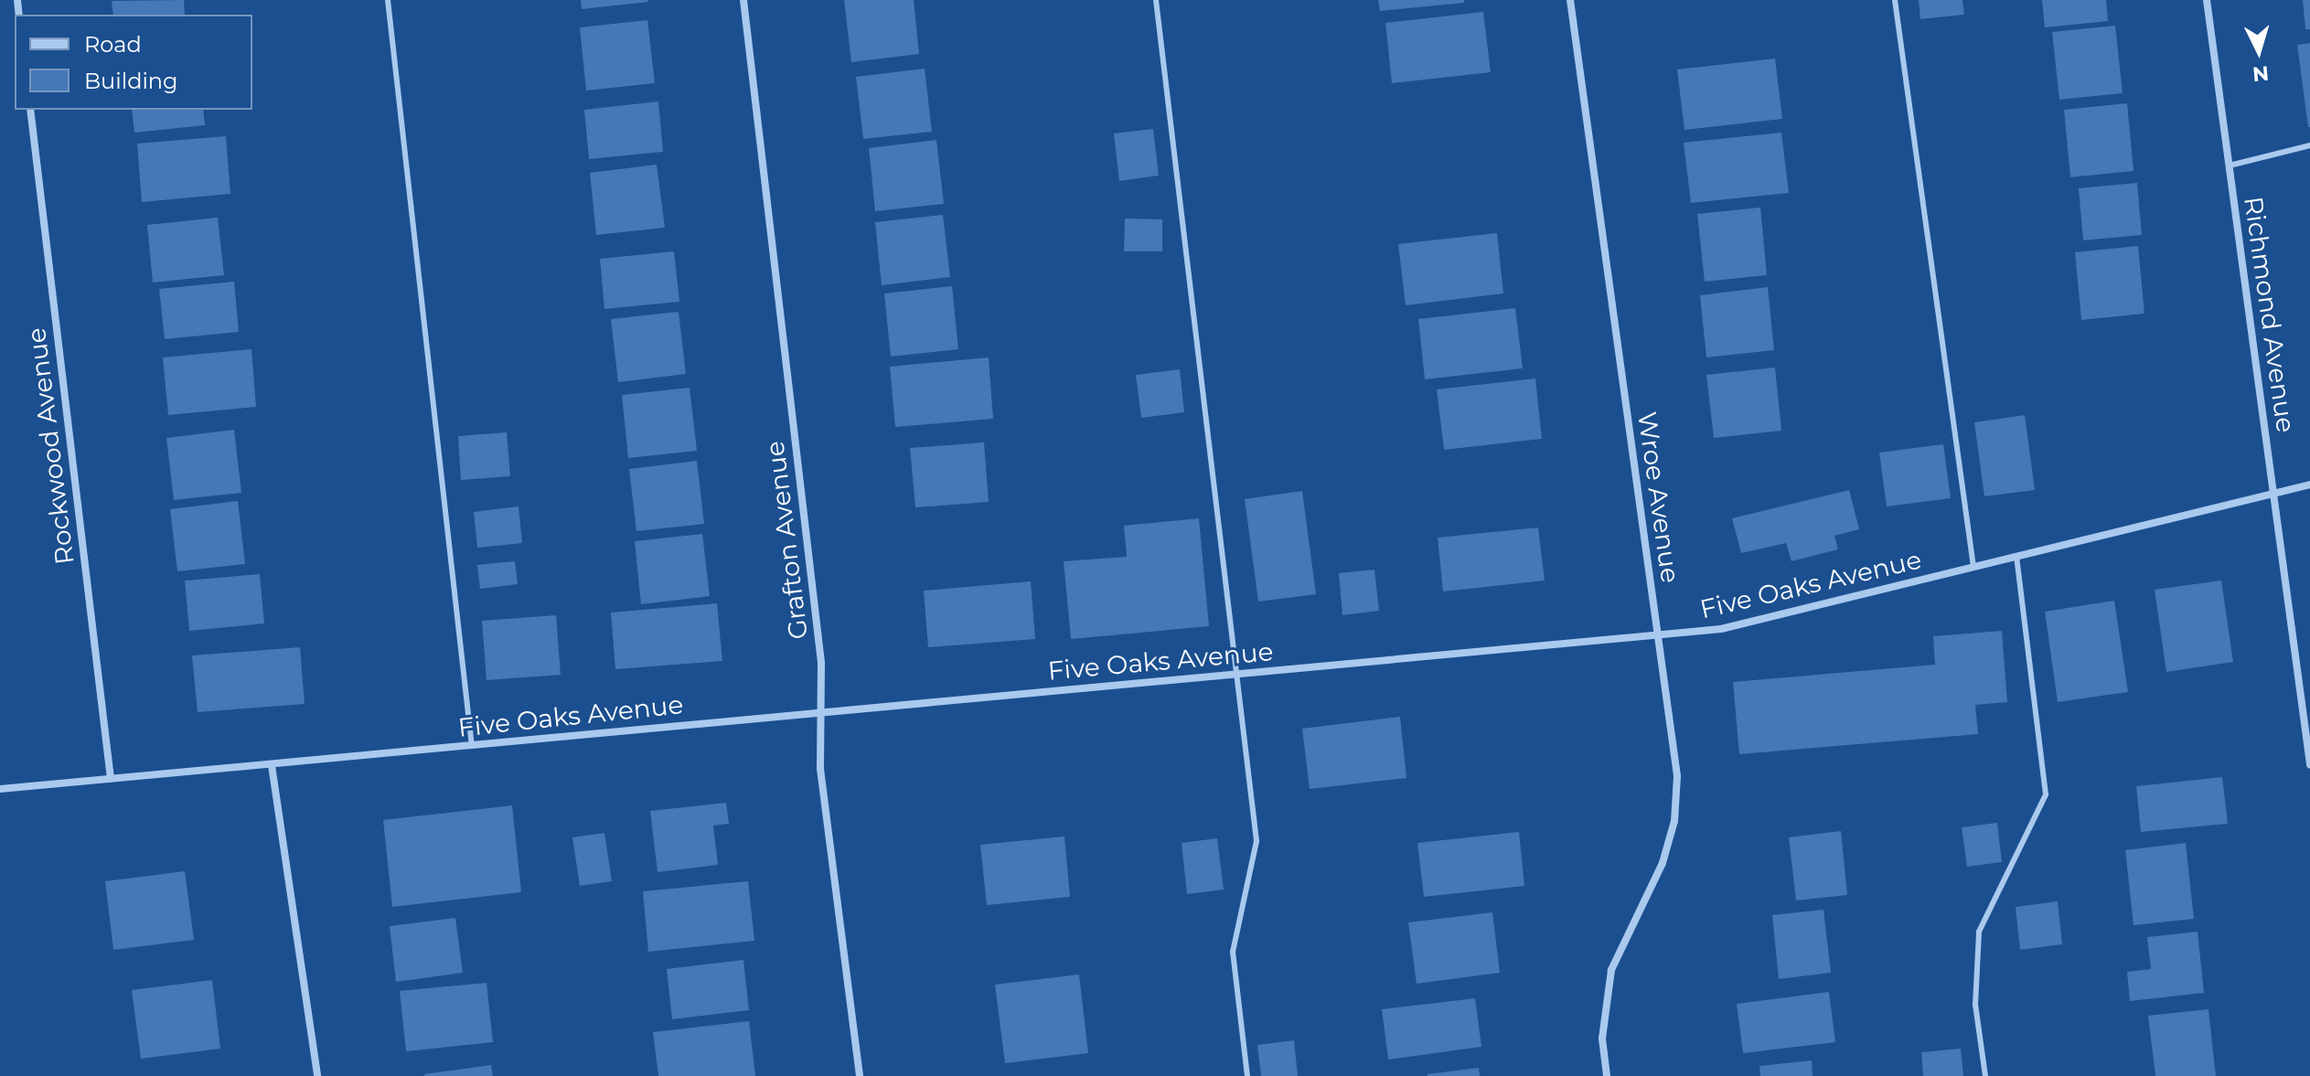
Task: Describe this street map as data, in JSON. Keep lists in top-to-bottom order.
{
  "streets": {
    "street": [
      "Richmond Avenue",
      "Rockwood Avenue",
      "Wroe Avenue",
      "Grafton Avenue",
      "Five Oaks Avenue"
    ]
  },
  "crossings": [
    ["Richmond Avenue", "Five Oaks Avenue"],
    ["Rockwood Avenue", "Five Oaks Avenue"],
    ["Wroe Avenue", "Five Oaks Avenue"],
    ["Grafton Avenue", "Five Oaks Avenue"]
  ],
  "legend": ["Road", "Building"],
  "north": "bottom"
}
